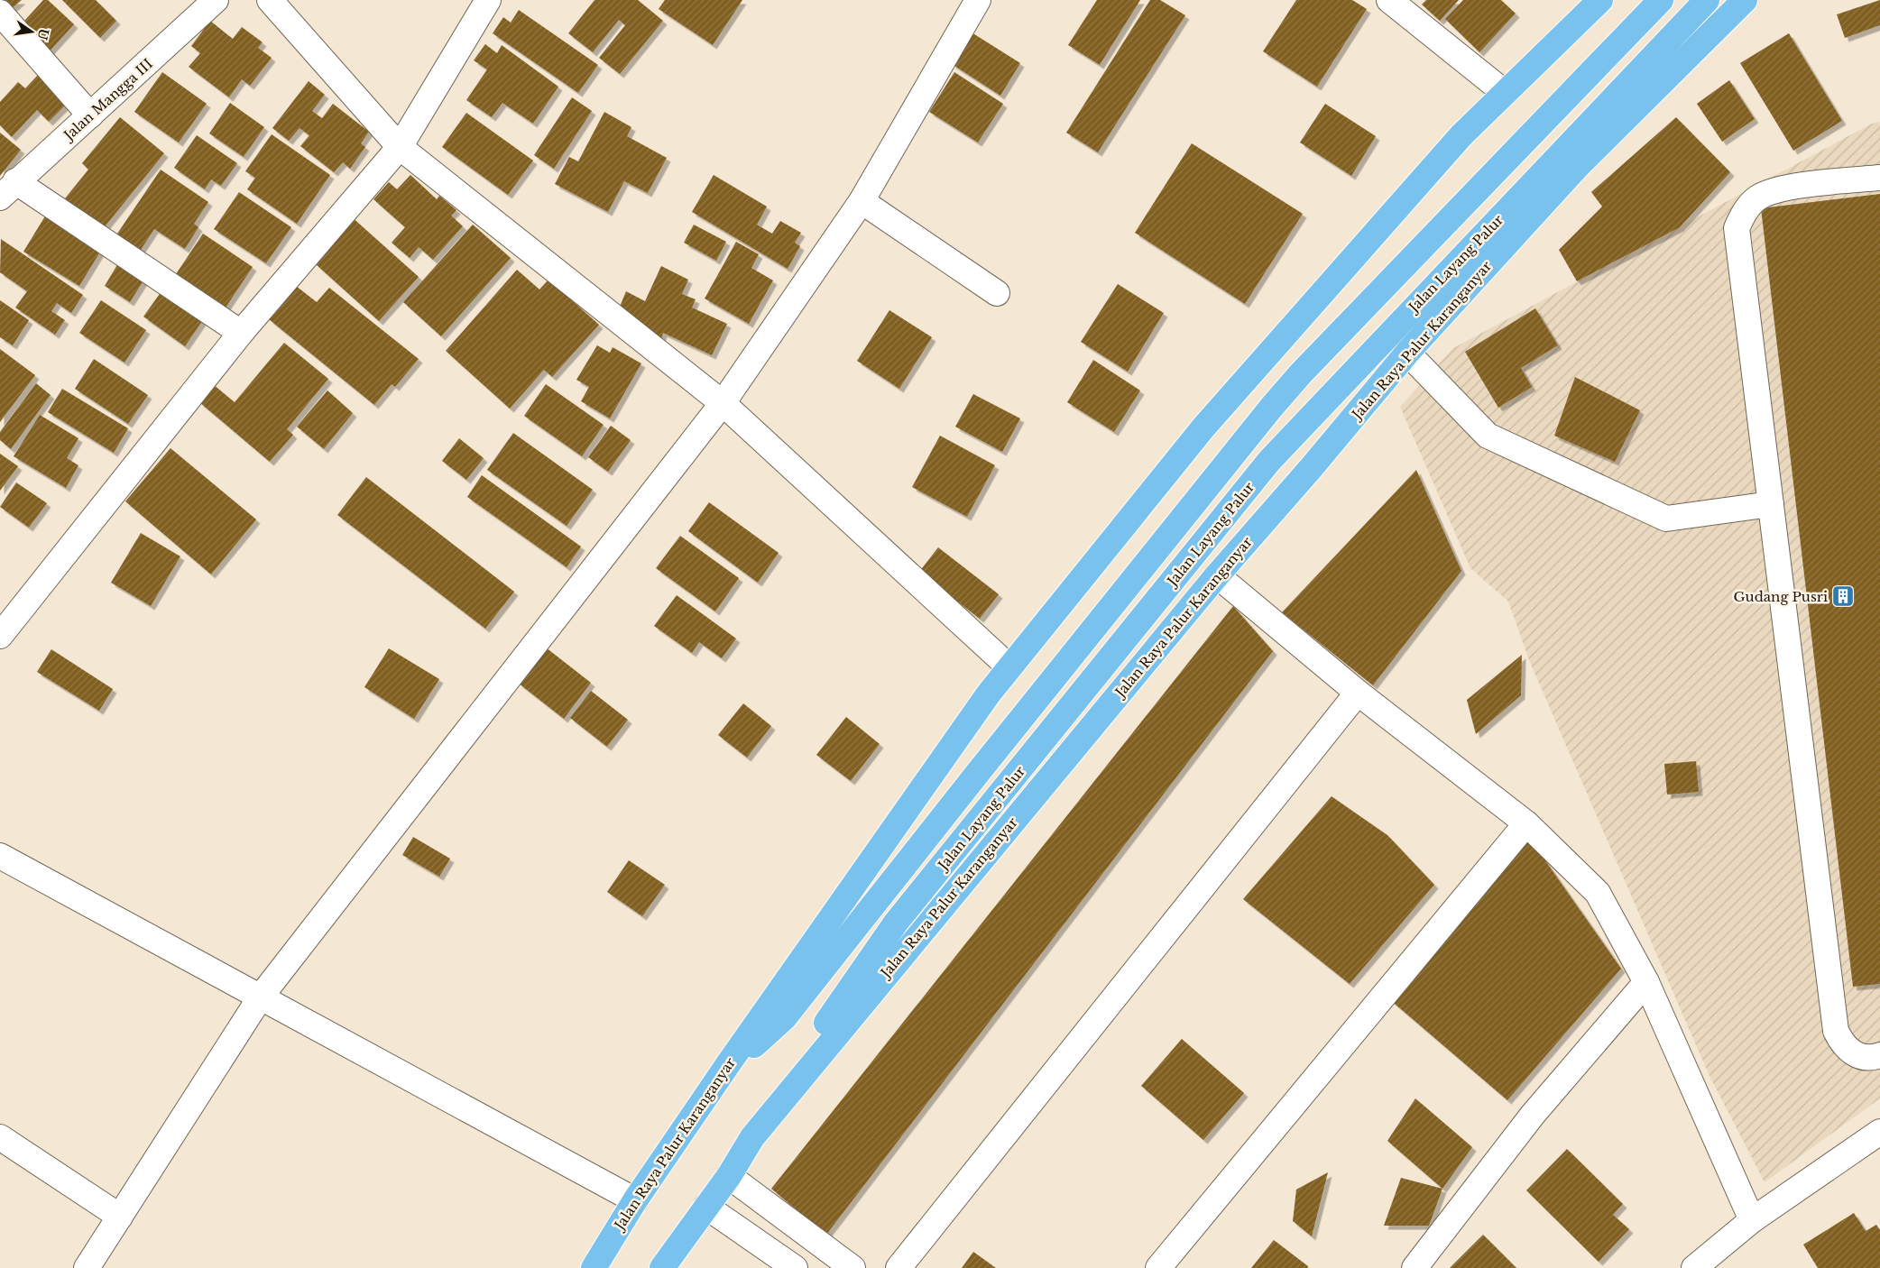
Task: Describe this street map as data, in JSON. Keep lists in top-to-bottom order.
{
  "streets": {
    "main road": ["Jalan Layang Palur", "Jalan Raya Palur Karanganyar"],
    "street": ["Jalan Mangga III"]
  },
  "crossings": [
    ["Jalan Layang Palur", "Jalan Raya Palur Karanganyar"]
  ],
  "places": {
    "building": ["Gudang Pusri"]
  },
  "north": "right"
}
